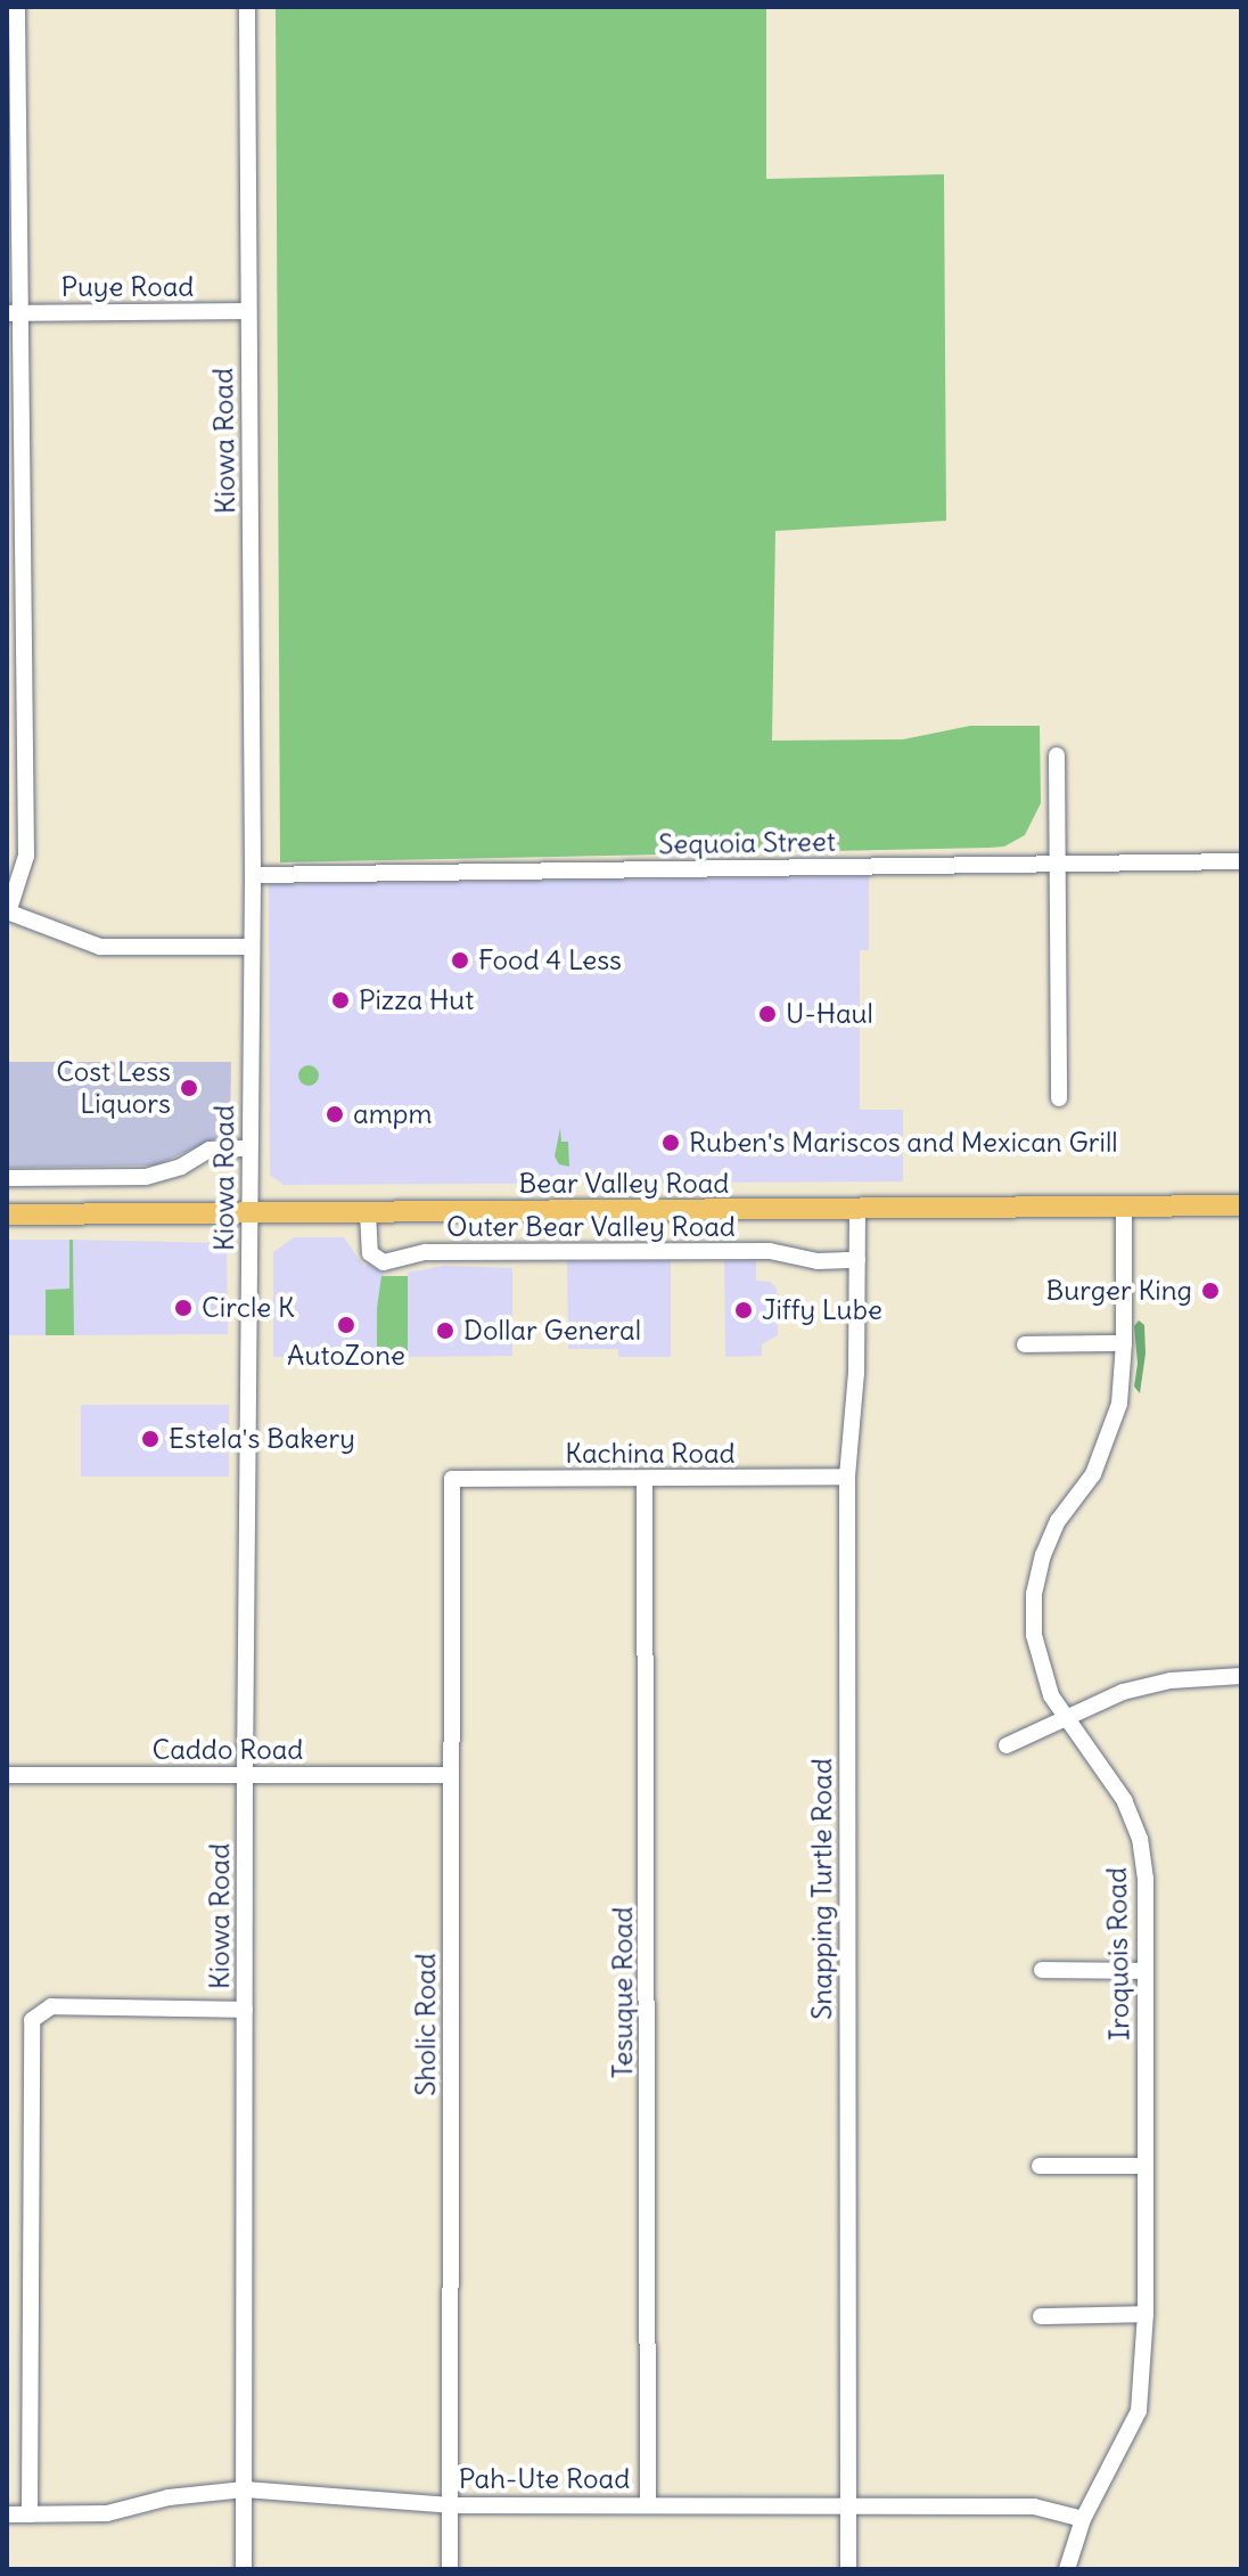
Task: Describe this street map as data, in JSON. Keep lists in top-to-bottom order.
{
  "streets": {
    "main road": ["Bear Valley Road"],
    "street": [
      "Puye Road",
      "Kiowa Road",
      "Sequoia Street",
      "Outer Bear Valley Road",
      "Kachina Road",
      "Caddo Road",
      "Snapping Turtle Road",
      "Iroquois Road",
      "Tesuque Road",
      "Sholic Road",
      "Pah-Ute Road"
    ]
  },
  "crossings": [
    ["Puye Road", "Kiowa Road"],
    ["Kiowa Road", "Sequoia Street"],
    ["Kiowa Road", "Bear Valley Road"],
    ["Kiowa Road", "Caddo Road"],
    ["Kiowa Road", "Pah-Ute Road"],
    ["Bear Valley Road", "Outer Bear Valley Road"],
    ["Bear Valley Road", "Snapping Turtle Road"],
    ["Bear Valley Road", "Iroquois Road"],
    ["Outer Bear Valley Road", "Snapping Turtle Road"],
    ["Kachina Road", "Snapping Turtle Road"],
    ["Kachina Road", "Tesuque Road"],
    ["Kachina Road", "Sholic Road"],
    ["Caddo Road", "Sholic Road"],
    ["Snapping Turtle Road", "Pah-Ute Road"],
    ["Iroquois Road", "Pah-Ute Road"],
    ["Tesuque Road", "Pah-Ute Road"],
    ["Sholic Road", "Pah-Ute Road"]
  ],
  "places": [
    "Food 4 Less",
    "Pizza Hut",
    "U-Haul",
    "Cost Less Liquors",
    "ampm",
    "Ruben's Mariscos and Mexican Grill",
    "Burger King",
    "Circle K",
    "Jiffy Lube",
    "AutoZone",
    "Dollar General",
    "Estela's Bakery"
  ]
}
